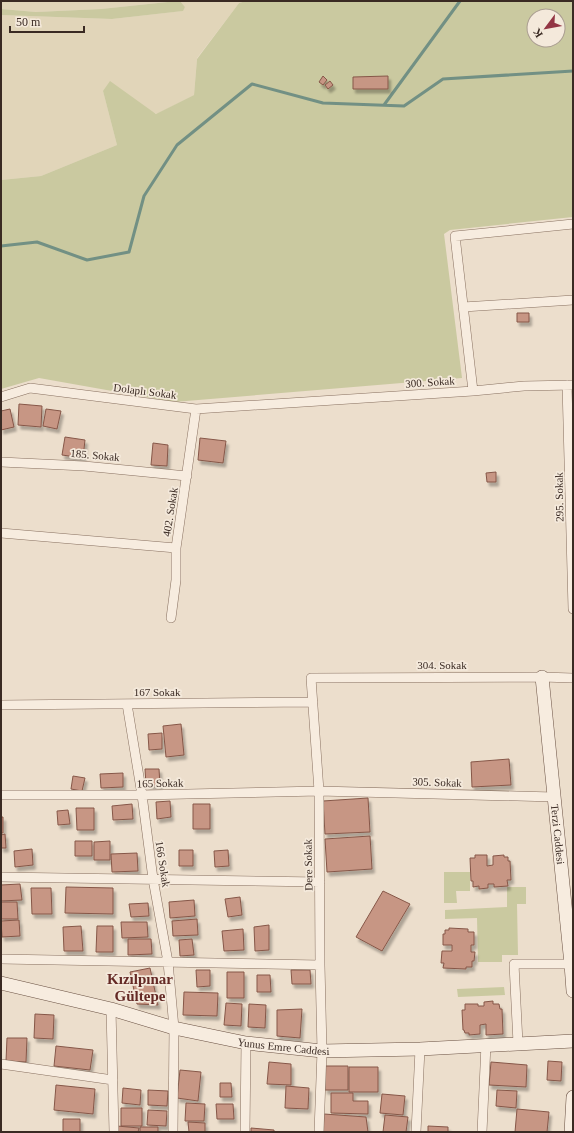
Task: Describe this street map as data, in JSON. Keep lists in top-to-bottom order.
{
  "streets": {
    "street": [
      "300. Sokak",
      "Dolaplı Sokak",
      "185. Sokak",
      "295. Sokak",
      "402. Sokak",
      "304. Sokak",
      "167 Sokak",
      "305. Sokak",
      "165 Sokak",
      "Terzi Caddesi",
      "166 Sokak",
      "Dere Sokak",
      "Yunus Emre Caddesi"
    ]
  },
  "crossings": [
    ["300. Sokak", "Dolaplı Sokak"],
    ["300. Sokak", "295. Sokak"],
    ["Dolaplı Sokak", "402. Sokak"],
    ["185. Sokak", "402. Sokak"],
    ["304. Sokak", "Terzi Caddesi"],
    ["304. Sokak", "Dere Sokak"],
    ["167 Sokak", "166 Sokak"],
    ["167 Sokak", "Dere Sokak"],
    ["305. Sokak", "165 Sokak"],
    ["305. Sokak", "Terzi Caddesi"],
    ["305. Sokak", "Dere Sokak"],
    ["165 Sokak", "166 Sokak"],
    ["165 Sokak", "Dere Sokak"],
    ["166 Sokak", "Yunus Emre Caddesi"],
    ["Dere Sokak", "Yunus Emre Caddesi"]
  ],
  "districts": ["Kızılpınar Gültepe"],
  "scale_bar": "50 m",
  "north": "bottom left"
}
